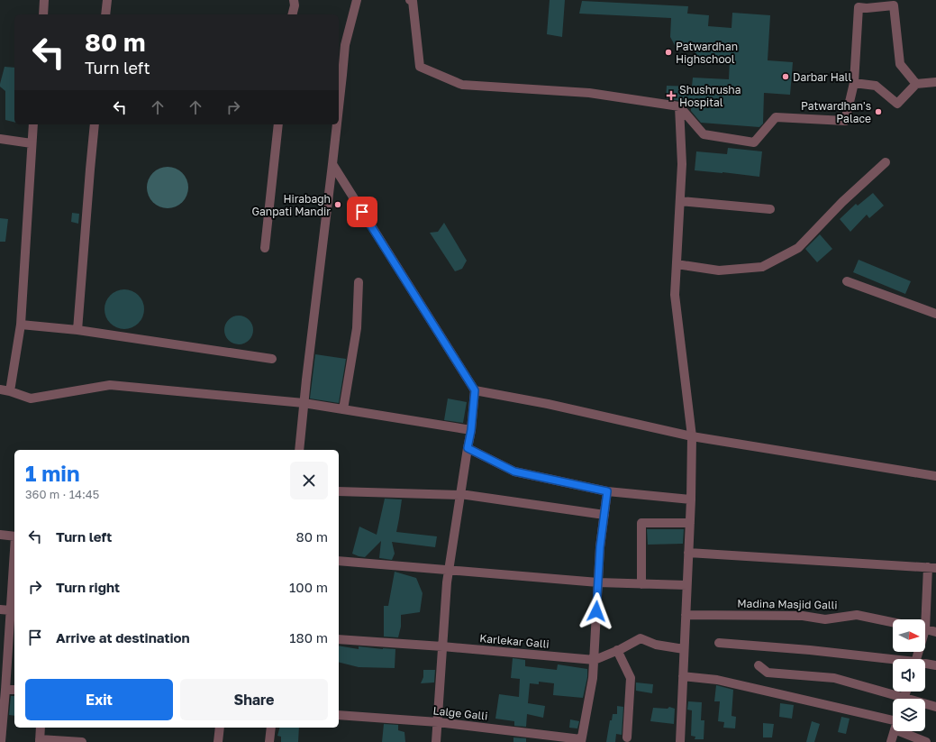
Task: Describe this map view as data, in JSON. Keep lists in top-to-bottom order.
{
  "streets": {
    "street": ["Madina Masjid Galli", "Karlekar Galli", "Lalge Galli"]
  },
  "places": {
    "other": [
      "Patwardhan Highschool",
      "Darbar Hall",
      "Patwardhan's Palace",
      "Hirabagh Ganpati Mandir"
    ],
    "health": ["Shushrusha Hospital"]
  },
  "north": "right",
  "page": {
    "turn": ["80 m", "Turn left"],
    "heading": ["1 min", "360 m · 14:45"],
    "list": [
      {
        "name": "Turn left",
        "value": "80 m"
      },
      {
        "name": "Turn right",
        "value": "100 m"
      },
      {
        "name": "Arrive at destination",
        "value": "180 m"
      }
    ],
    "buttons": ["Exit", "Share"]
  }
}
